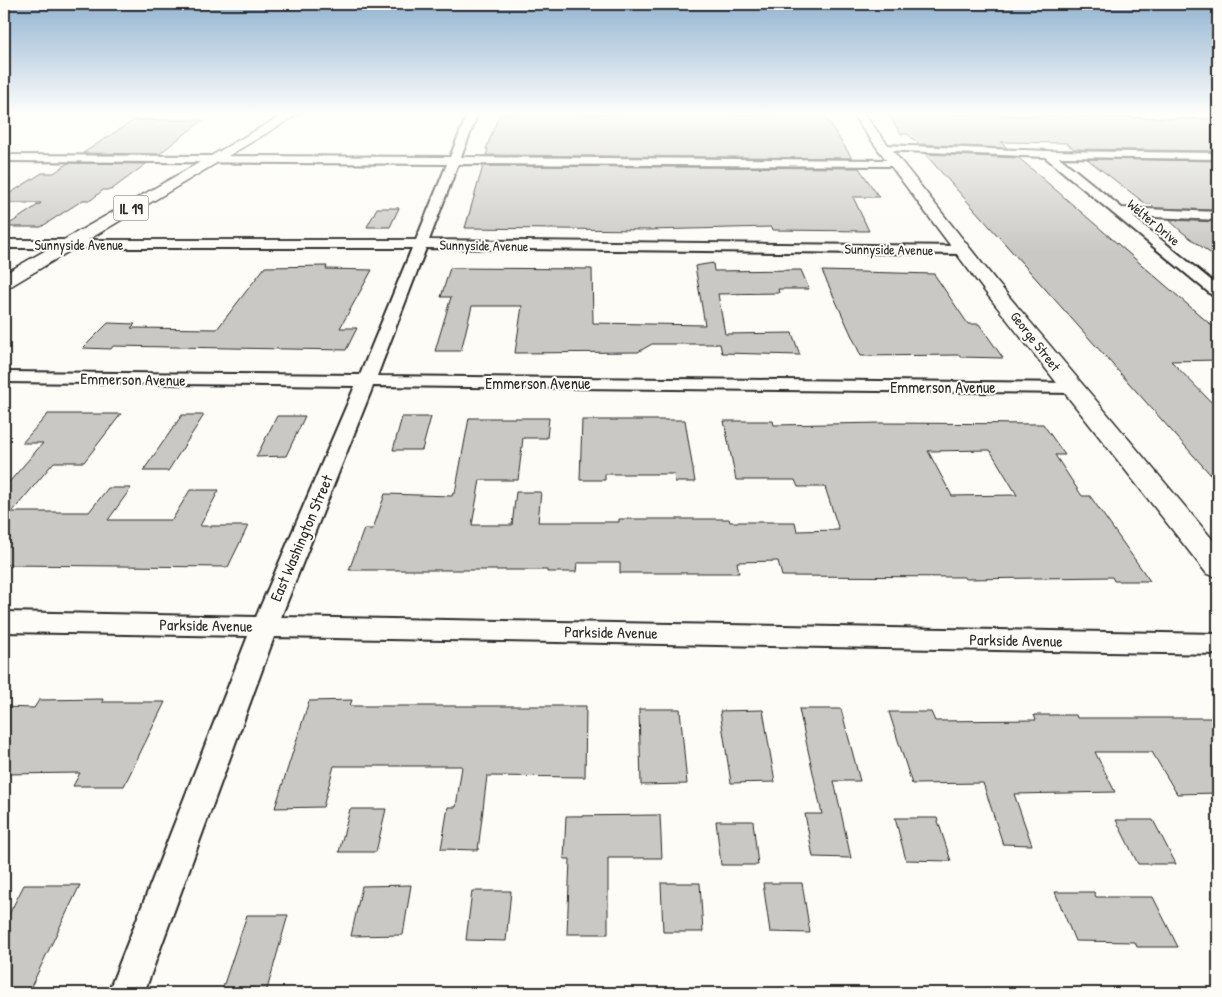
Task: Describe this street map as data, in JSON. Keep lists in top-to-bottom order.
{
  "streets": {
    "street": [
      "IL 19",
      "Welter Drive",
      "Sunnyside Avenue",
      "George Street",
      "Emmerson Avenue",
      "East Washington Street",
      "Parkside Avenue"
    ]
  },
  "crossings": [
    ["IL 19", "Sunnyside Avenue"],
    ["Sunnyside Avenue", "George Street"],
    ["Sunnyside Avenue", "East Washington Street"],
    ["George Street", "Emmerson Avenue"],
    ["Emmerson Avenue", "East Washington Street"],
    ["East Washington Street", "Parkside Avenue"]
  ]
}
